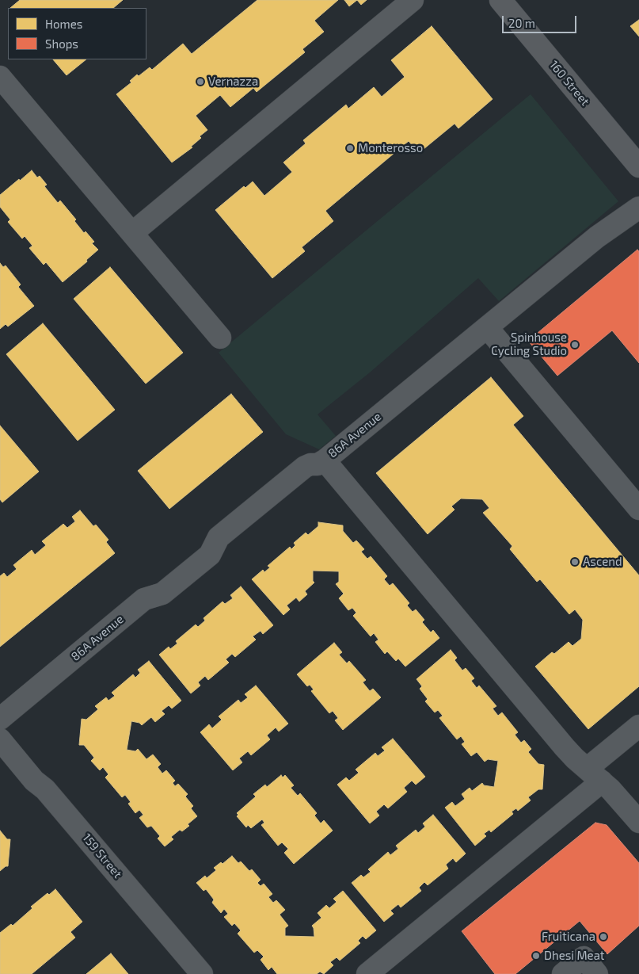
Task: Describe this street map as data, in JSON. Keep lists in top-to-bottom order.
{
  "streets": {
    "main road": ["160 Street"],
    "street": ["86A Avenue", "159 Street"]
  },
  "places": [
    "Vernazza",
    "Monterosso",
    "Spinhouse Cycling Studio",
    "Ascend",
    "Fruiticana",
    "Dhesi Meat"
  ],
  "legend": ["Homes", "Shops"],
  "scale_bar": "20 m"
}
